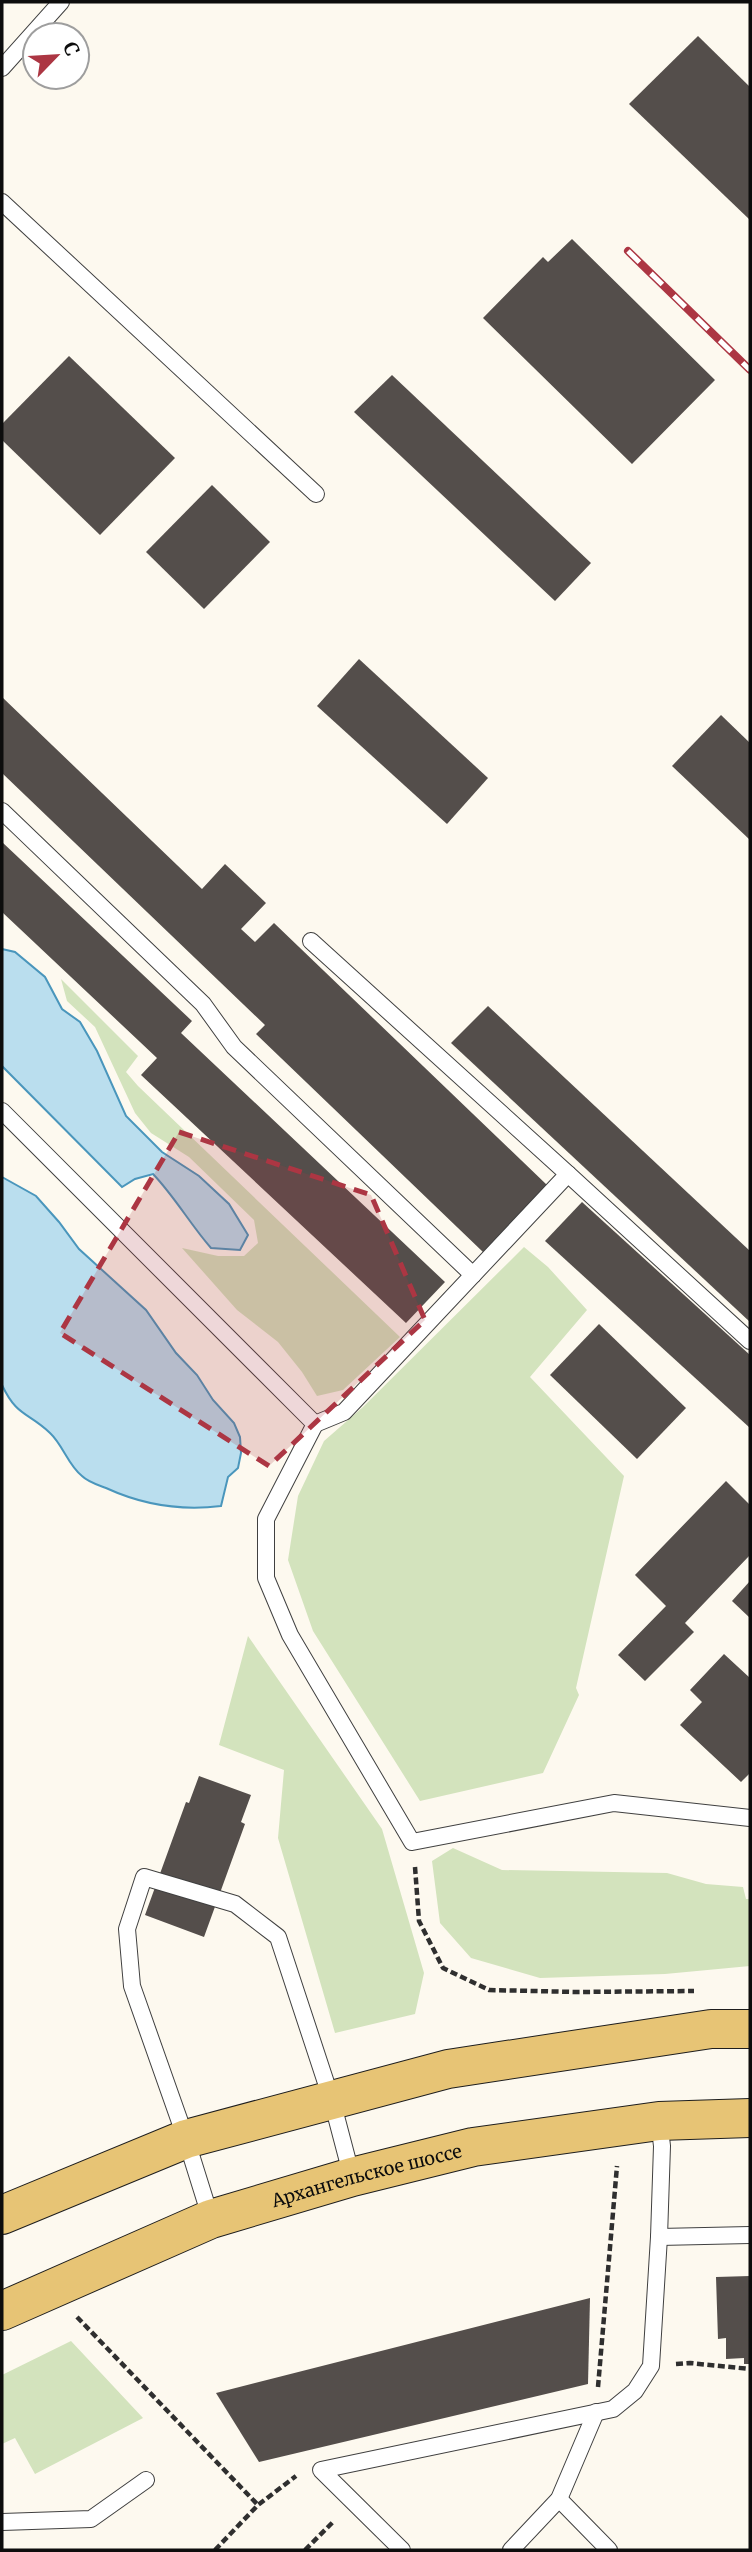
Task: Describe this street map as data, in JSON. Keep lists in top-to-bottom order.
{
  "streets": {
    "main road": ["Архангельское шоссе"]
  },
  "north": "top right"
}
